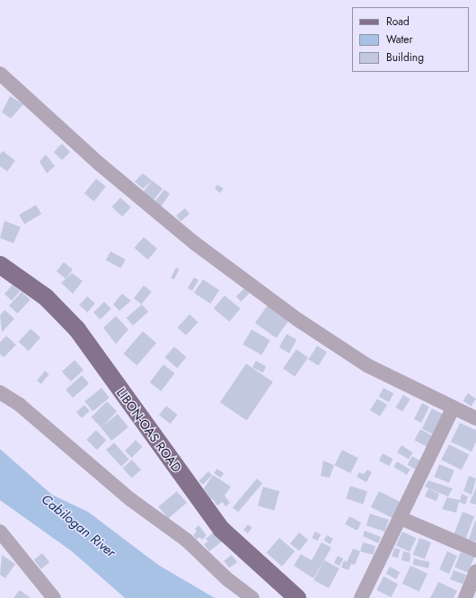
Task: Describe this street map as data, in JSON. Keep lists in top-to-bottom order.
{
  "streets": {
    "main road": ["LIBON-OAS ROAD"]
  },
  "water": ["Cabilogan River"],
  "legend": ["Road", "Water", "Building"]
}
